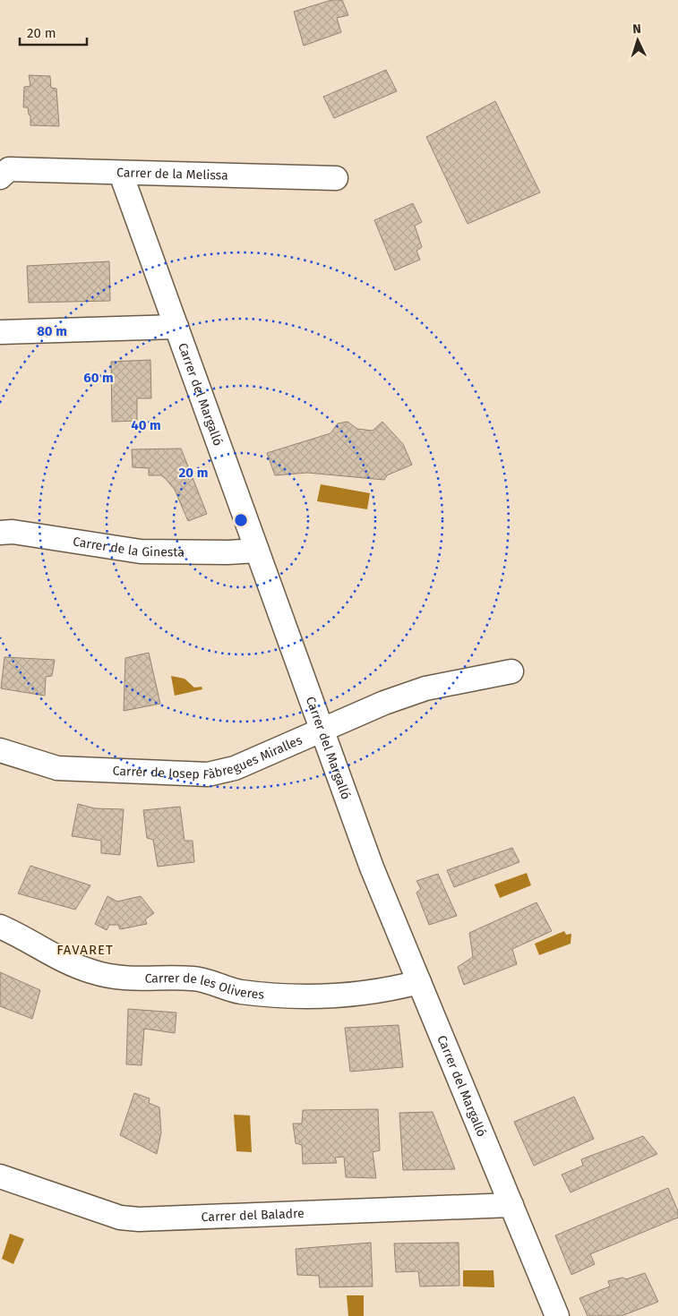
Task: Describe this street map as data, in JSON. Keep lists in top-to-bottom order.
{
  "streets": {
    "street": [
      "Carrer de la Melissa",
      "Carrer del Margalló",
      "Carrer de la Ginesta",
      "Carrer de Josep Fàbregues Miralles",
      "Carrer de les Oliveres",
      "Carrer del Baladre"
    ]
  },
  "crossings": [
    ["Carrer de la Melissa", "Carrer del Margalló"],
    ["Carrer del Margalló", "Carrer de la Ginesta"],
    ["Carrer del Margalló", "Carrer de Josep Fàbregues Miralles"],
    ["Carrer del Margalló", "Carrer de les Oliveres"],
    ["Carrer del Margalló", "Carrer del Baladre"]
  ],
  "districts": ["FAVARET"],
  "scale_bar": "20 m",
  "north": "top",
  "rings": [
    "80 m",
    "60 m",
    "40 m",
    "20 m"
  ]
}
